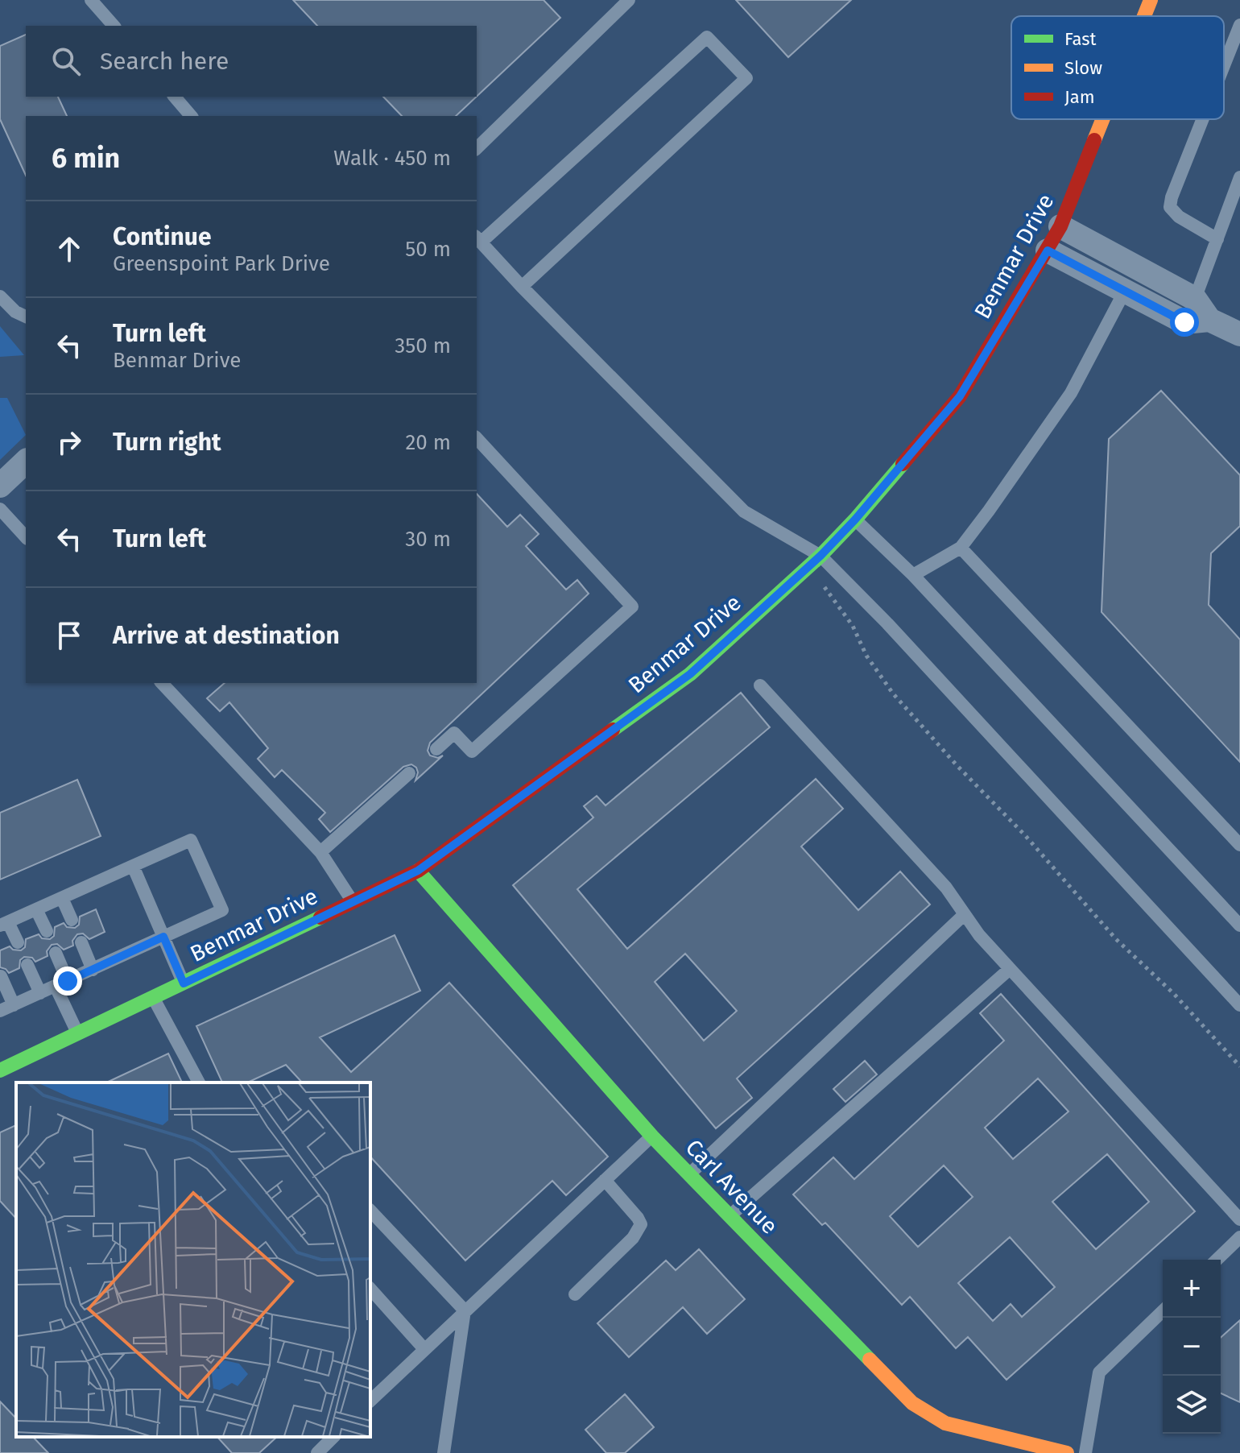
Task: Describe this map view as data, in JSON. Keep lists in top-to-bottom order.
{
  "streets": {
    "street": ["Benmar Drive", "Carl Avenue"]
  },
  "crossings": [
    ["Benmar Drive", "Carl Avenue"]
  ],
  "legend": ["Fast", "Slow", "Jam"],
  "page": {
    "search": "Search here",
    "heading": ["6 min", "Walk · 450 m"],
    "list": [
      ["Continue", "Greenspoint Park Drive", "50 m"],
      ["Turn left", "Benmar Drive", "350 m"],
      ["Turn right", "20 m"],
      ["Turn left", "30 m"],
      "Arrive at destination"
    ],
    "map_buttons": ["+", "−"]
  }
}
